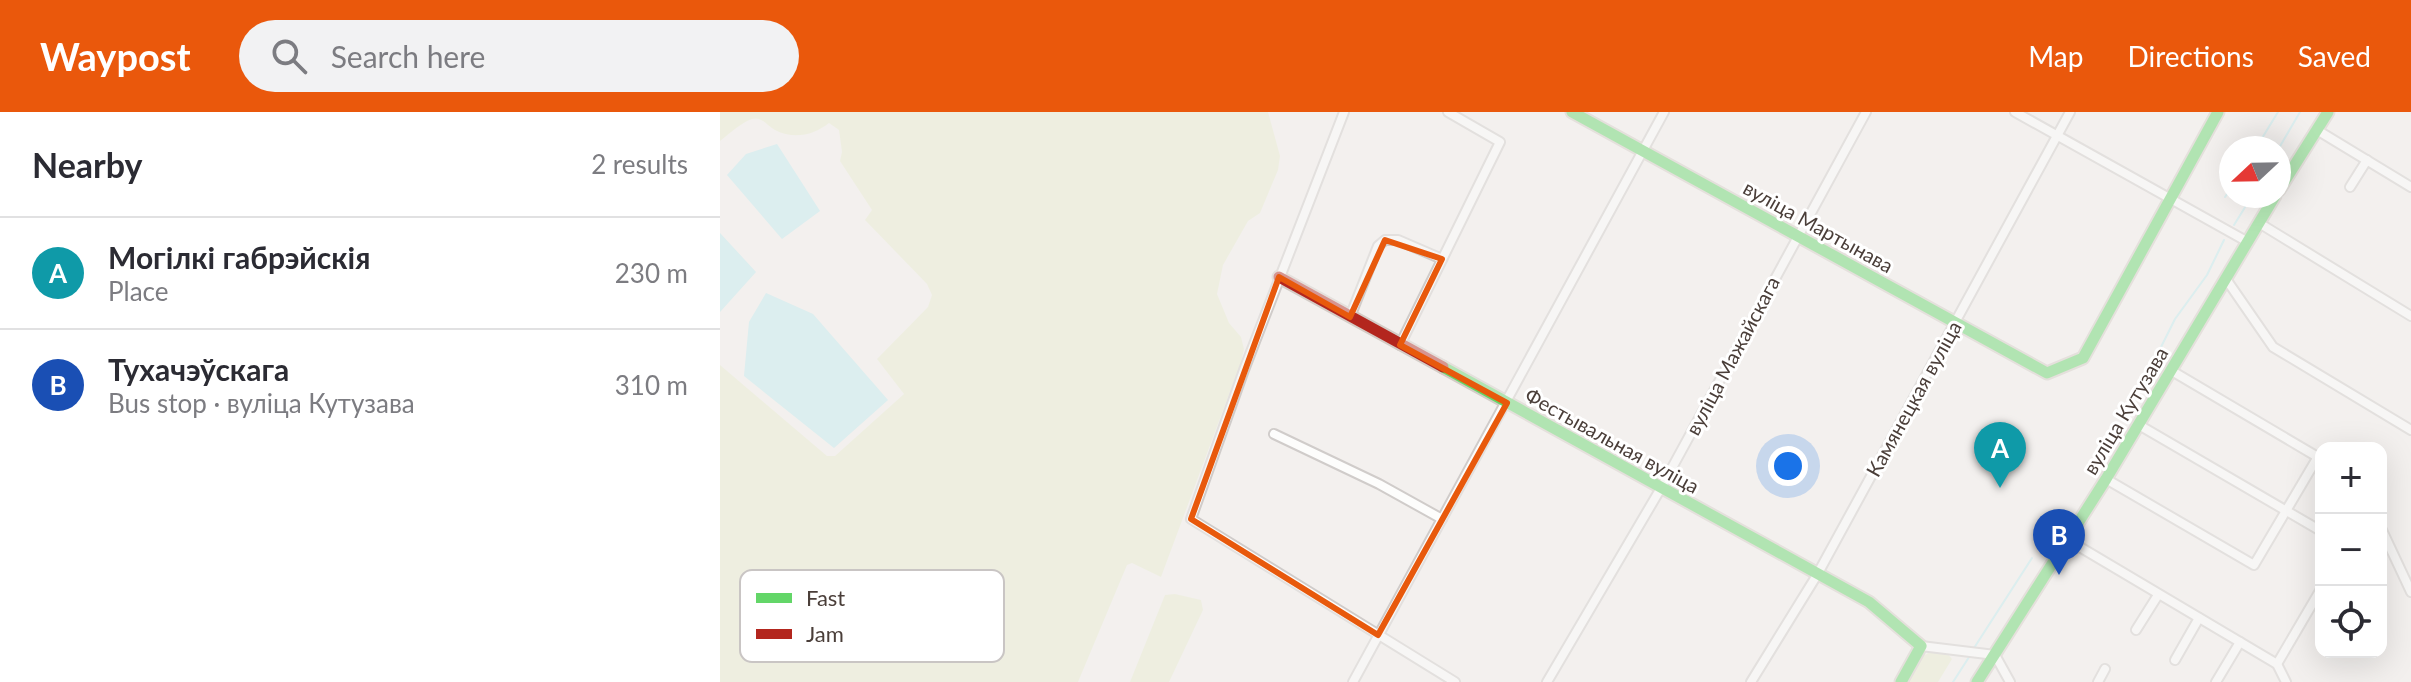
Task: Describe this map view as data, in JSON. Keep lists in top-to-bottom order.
{
  "streets": {
    "street": [
      "вуліца Мартынава",
      "вуліца Мажайскага",
      "Камянецкая вуліца",
      "вуліца Кутузава",
      "Фестывальная вуліца"
    ]
  },
  "crossings": [
    ["вуліца Мартынава", "вуліца Мажайскага"],
    ["вуліца Мартынава", "Камянецкая вуліца"],
    ["вуліца Мажайскага", "Фестывальная вуліца"],
    ["Камянецкая вуліца", "Фестывальная вуліца"]
  ],
  "legend": ["Fast", "Jam"],
  "north": "left",
  "page": {
    "header": "Waypost",
    "search": "Search here",
    "nav": ["Map", "Directions", "Saved"],
    "heading": ["Nearby", "2 results"],
    "list": [
      {
        "mark": "A",
        "name": "Могілкі габрэйскія",
        "note": "Place",
        "value": "230 m"
      },
      {
        "mark": "B",
        "name": "Тухачэўскага",
        "note": "Bus stop · вуліца Кутузава",
        "value": "310 m"
      }
    ],
    "pins": ["A", "B"],
    "map_buttons": ["+", "−"]
  }
}
